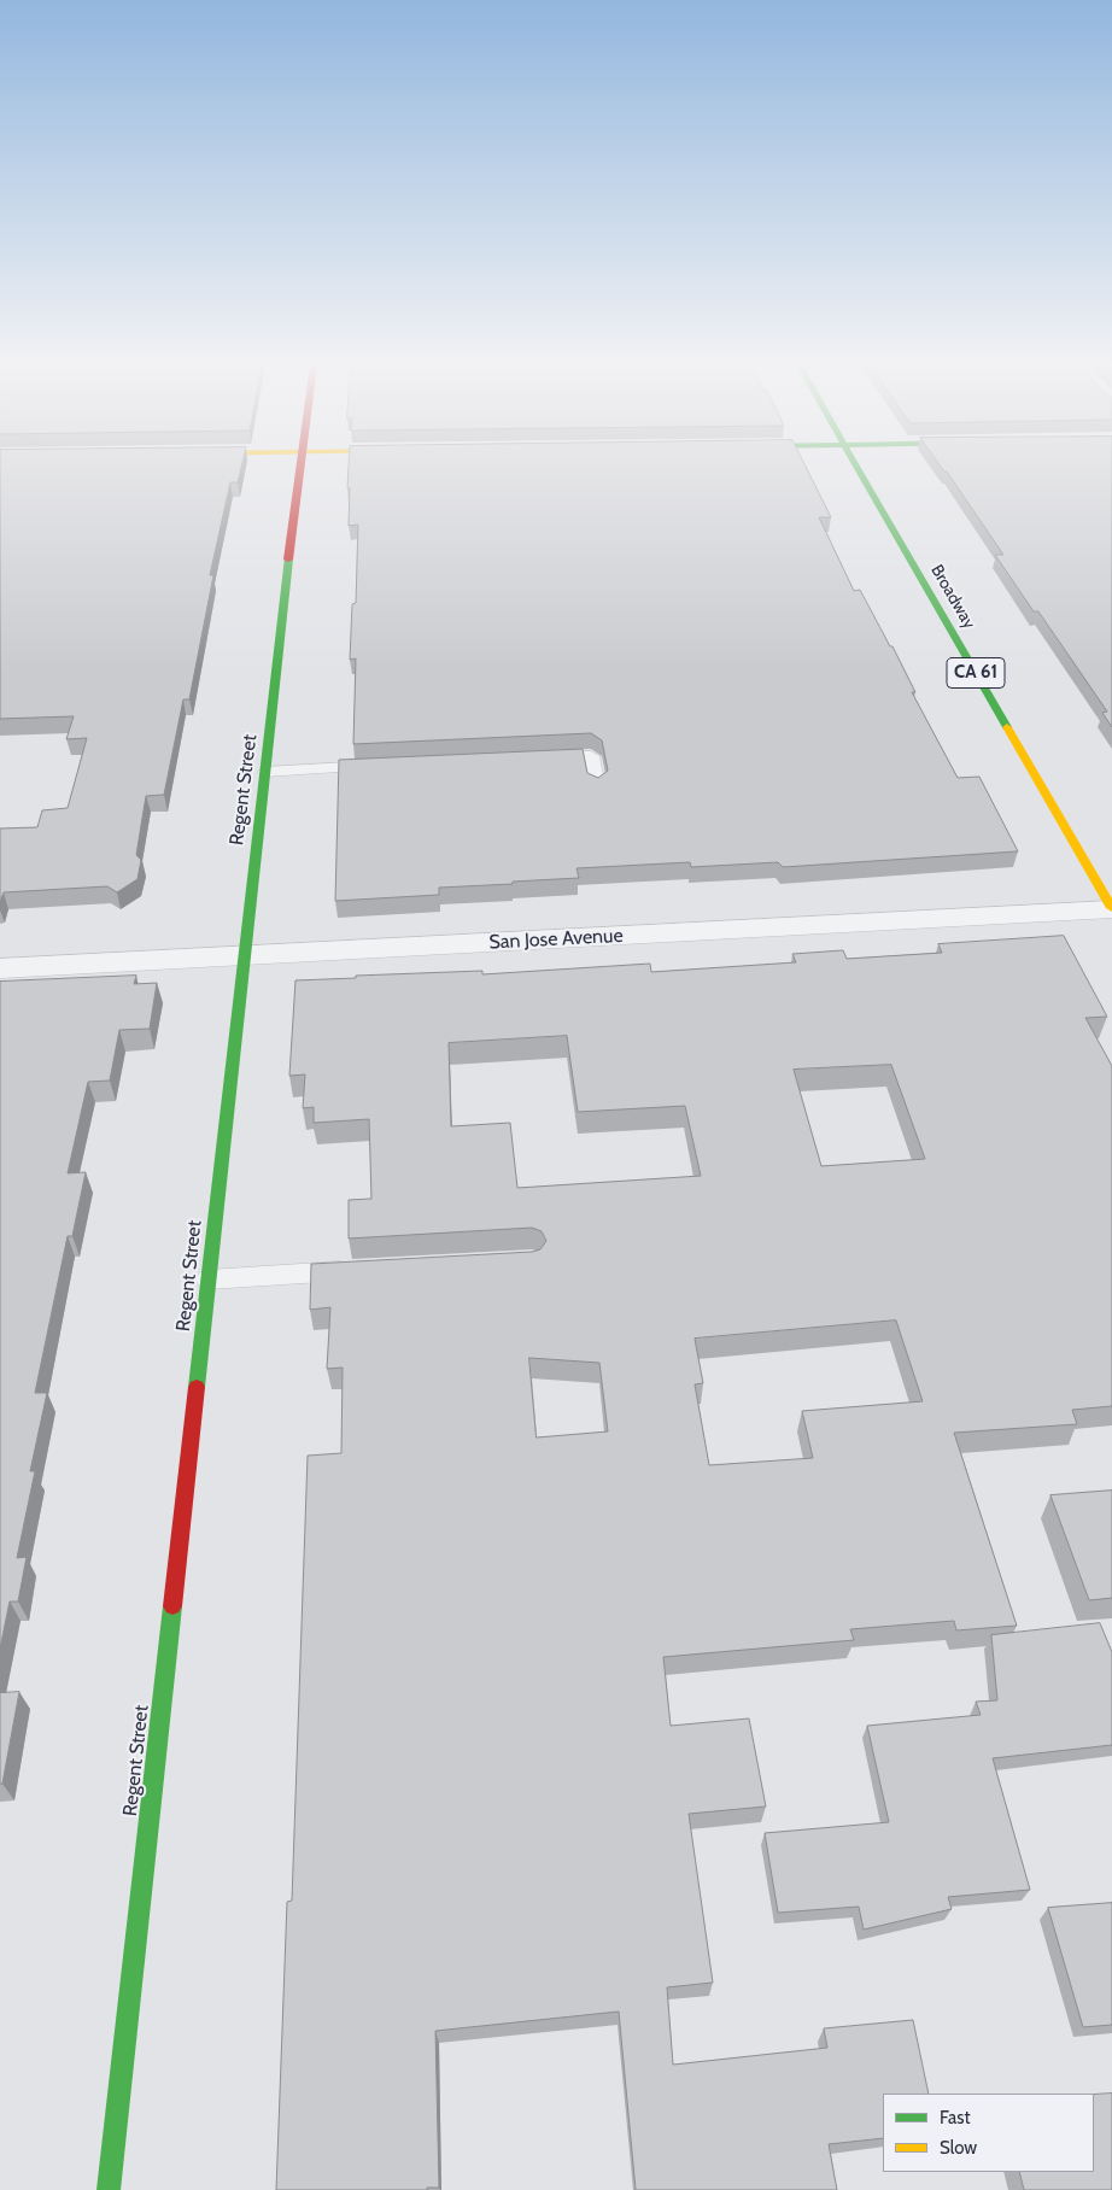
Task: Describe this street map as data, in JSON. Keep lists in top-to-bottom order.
{
  "streets": {
    "street": [
      "Broadway",
      "CA 61",
      "Regent Street",
      "San Jose Avenue"
    ]
  },
  "crossings": [
    ["Broadway", "San Jose Avenue"],
    ["Regent Street", "San Jose Avenue"]
  ],
  "legend": ["Fast", "Slow"]
}
